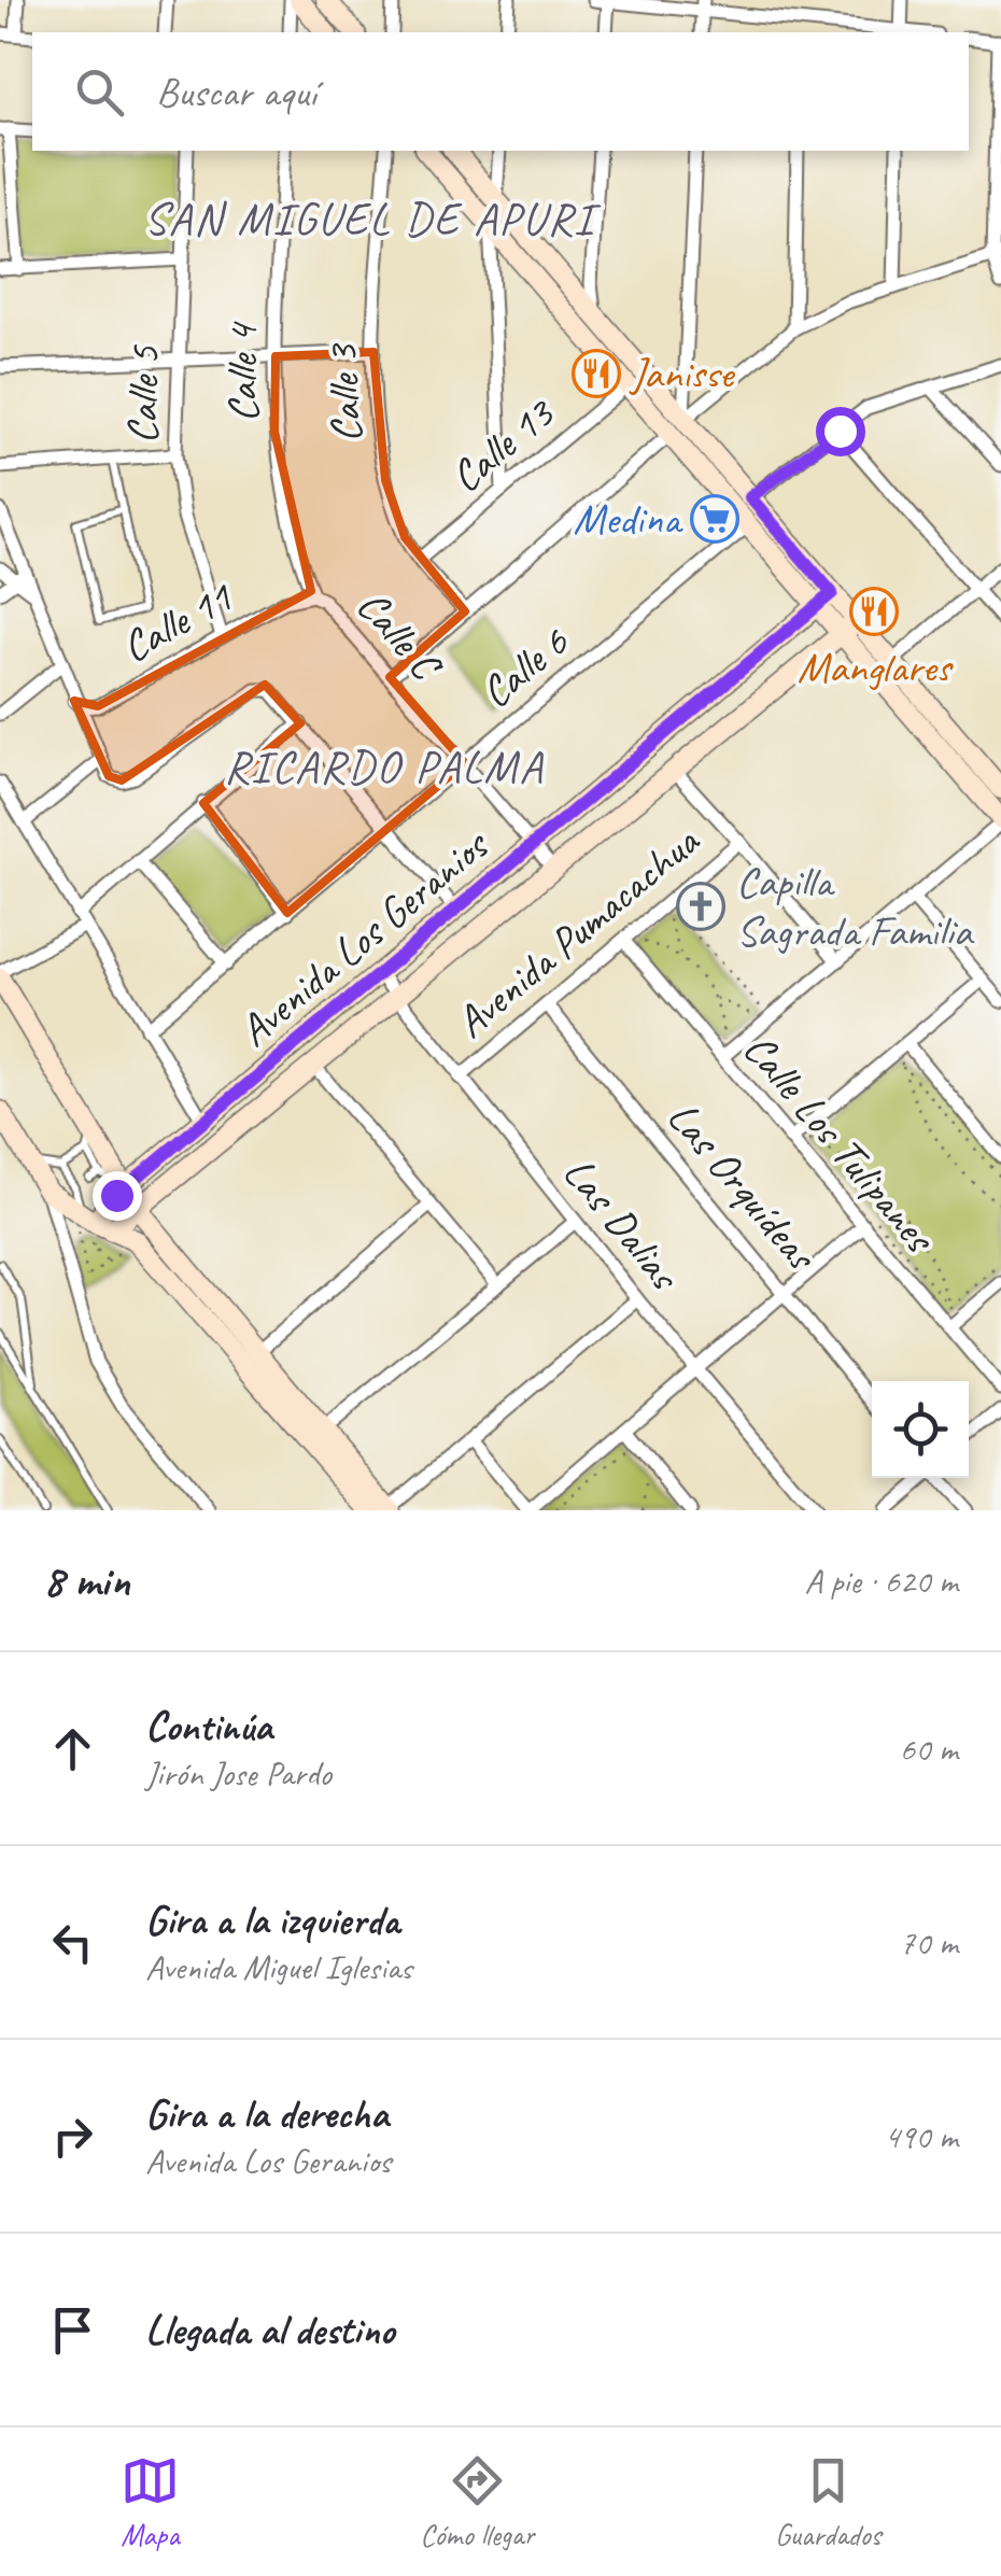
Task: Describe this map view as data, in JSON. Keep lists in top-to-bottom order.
{
  "streets": {
    "main road": ["Avenida Los Geranios"],
    "street": [
      "Calle 4",
      "Calle 3",
      "Calle 5",
      "Calle 13",
      "Calle 11",
      "Calle C",
      "Calle 6",
      "Avenida Pumacachua",
      "Calle Los Tulipanes",
      "Las Orquídeas",
      "Las Dalias"
    ]
  },
  "crossings": [
    ["Calle 4", "Calle 11"],
    ["Calle 4", "Calle C"],
    ["Calle 3", "Calle 13"],
    ["Calle 5", "Calle 11"],
    ["Calle 11", "Calle C"],
    ["Calle C", "Calle 6"],
    ["Calle C", "Avenida Los Geranios"],
    ["Avenida Pumacachua", "Calle Los Tulipanes"],
    ["Avenida Pumacachua", "Las Orquídeas"],
    ["Avenida Pumacachua", "Las Dalias"],
    ["Avenida Los Geranios", "Las Dalias"]
  ],
  "districts": ["SAN MIGUEL DE APURI", "RICARDO PALMA"],
  "places": {
    "restaurant": ["Janisse", "Manglares"],
    "supermarket": ["Medina"],
    "church": ["Capilla Sagrada Familia"]
  },
  "page": {
    "search": "Buscar aquí",
    "heading": ["8 min", "A pie · 620 m"],
    "list": [
      ["Continúa", "Jirón Jose Pardo", "60 m"],
      ["Gira a la izquierda", "Avenida Miguel Iglesias", "70 m"],
      ["Gira a la derecha", "Avenida Los Geranios", "490 m"],
      "Llegada al destino"
    ],
    "nav": ["Mapa", "Cómo llegar", "Guardados"]
  }
}
